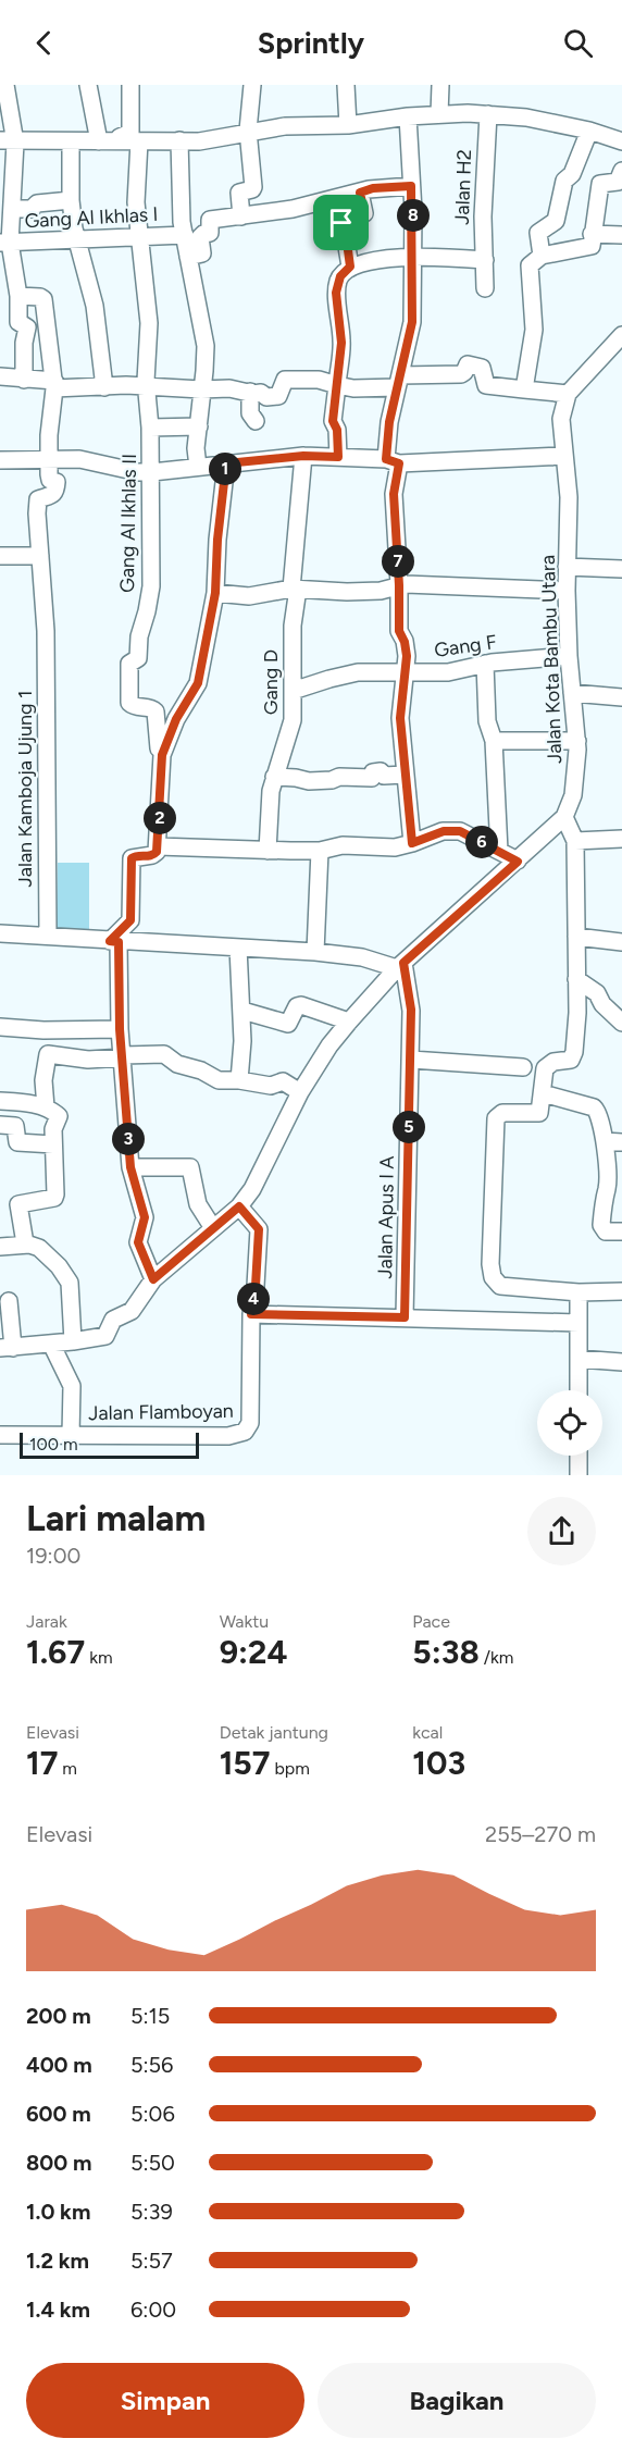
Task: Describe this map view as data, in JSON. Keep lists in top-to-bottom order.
{
  "streets": {
    "street": [
      "Jalan H2",
      "Gang Al Ikhlas I",
      "Gang Al Ikhlas II",
      "Gang F",
      "Jalan Kota Bambu Utara",
      "Gang D",
      "Jalan Kamboja Ujung 1",
      "Jalan Apus I A",
      "Jalan Flamboyan"
    ]
  },
  "crossings": [
    ["Gang Al Ikhlas I", "Gang Al Ikhlas II"],
    ["Gang F", "Jalan Kota Bambu Utara"],
    ["Gang F", "Gang D"],
    ["Jalan Kota Bambu Utara", "Jalan Apus I A"],
    ["Jalan Kota Bambu Utara", "Jalan Flamboyan"]
  ],
  "scale_bar": "100 m",
  "page": {
    "header": "Sprintly",
    "pins": [
      "8",
      "1",
      "7",
      "2",
      "6",
      "5",
      "3",
      "4"
    ],
    "scale": "100 m",
    "heading": ["Lari malam", "19:00"],
    "stats": [
      ["Jarak", "1.67 km"],
      ["Waktu", "9:24"],
      ["Pace", "5:38 /km"],
      ["Elevasi", "17 m"],
      ["Detak jantung", "157 bpm"],
      ["kcal", "103"]
    ],
    "chart": ["Elevasi", "255–270 m"],
    "list": [
      {
        "name": "200 m",
        "note": "5:15"
      },
      {
        "name": "400 m",
        "note": "5:56"
      },
      {
        "name": "600 m",
        "note": "5:06"
      },
      {
        "name": "800 m",
        "note": "5:50"
      },
      {
        "name": "1.0 km",
        "note": "5:39"
      },
      {
        "name": "1.2 km",
        "note": "5:57"
      },
      {
        "name": "1.4 km",
        "note": "6:00"
      }
    ],
    "buttons": ["Simpan", "Bagikan"]
  }
}
